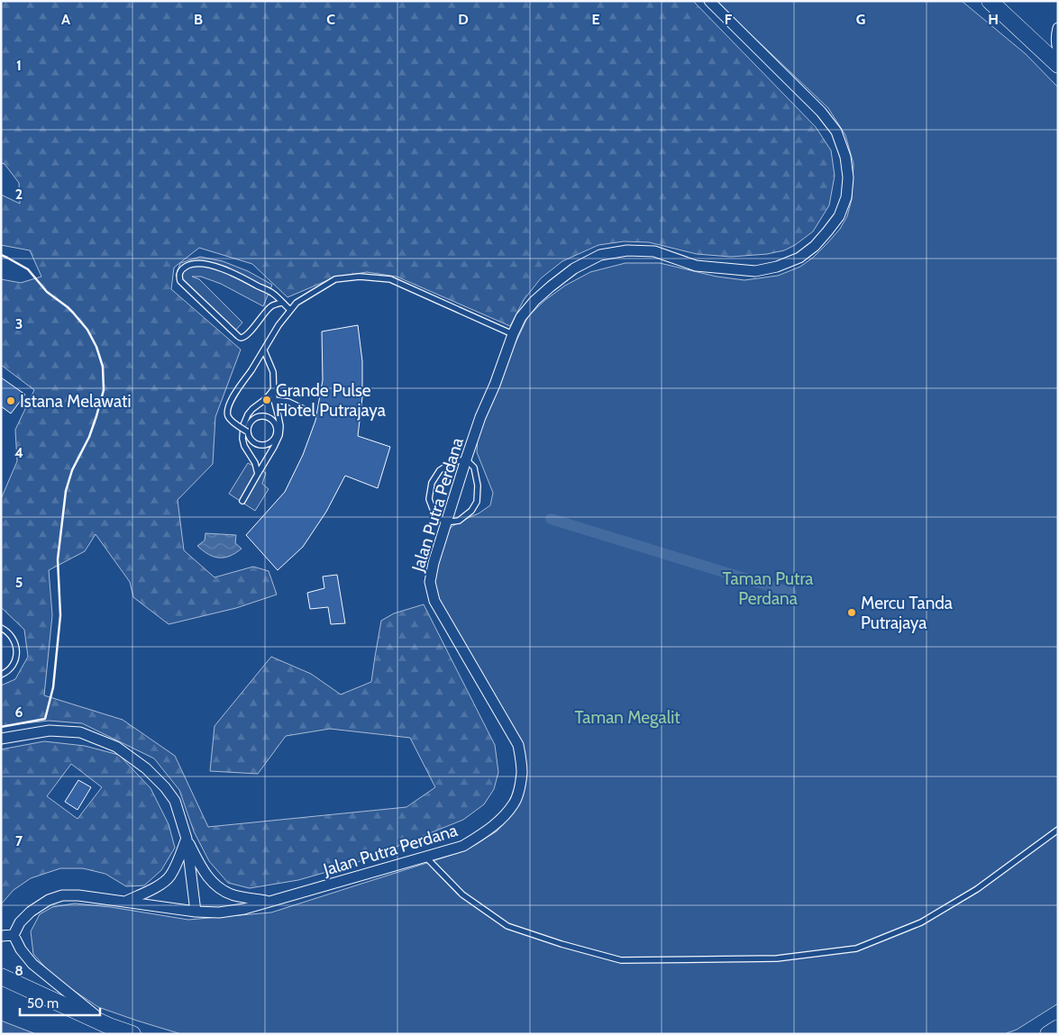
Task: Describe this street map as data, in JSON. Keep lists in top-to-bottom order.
{
  "streets": {
    "street": ["Jalan Putra Perdana"]
  },
  "parks": ["Taman Putra Perdana", "Taman Megalit"],
  "places": ["Grande Pulse Hotel Putrajaya", "Istana Melawati", "Mercu Tanda Putrajaya"],
  "scale_bar": "50 m",
  "grid": {
    "columns": [
      "A",
      "B",
      "C",
      "D",
      "E",
      "F",
      "G",
      "H"
    ],
    "rows": [
      "1",
      "2",
      "3",
      "4",
      "5",
      "6",
      "7",
      "8"
    ]
  }
}
